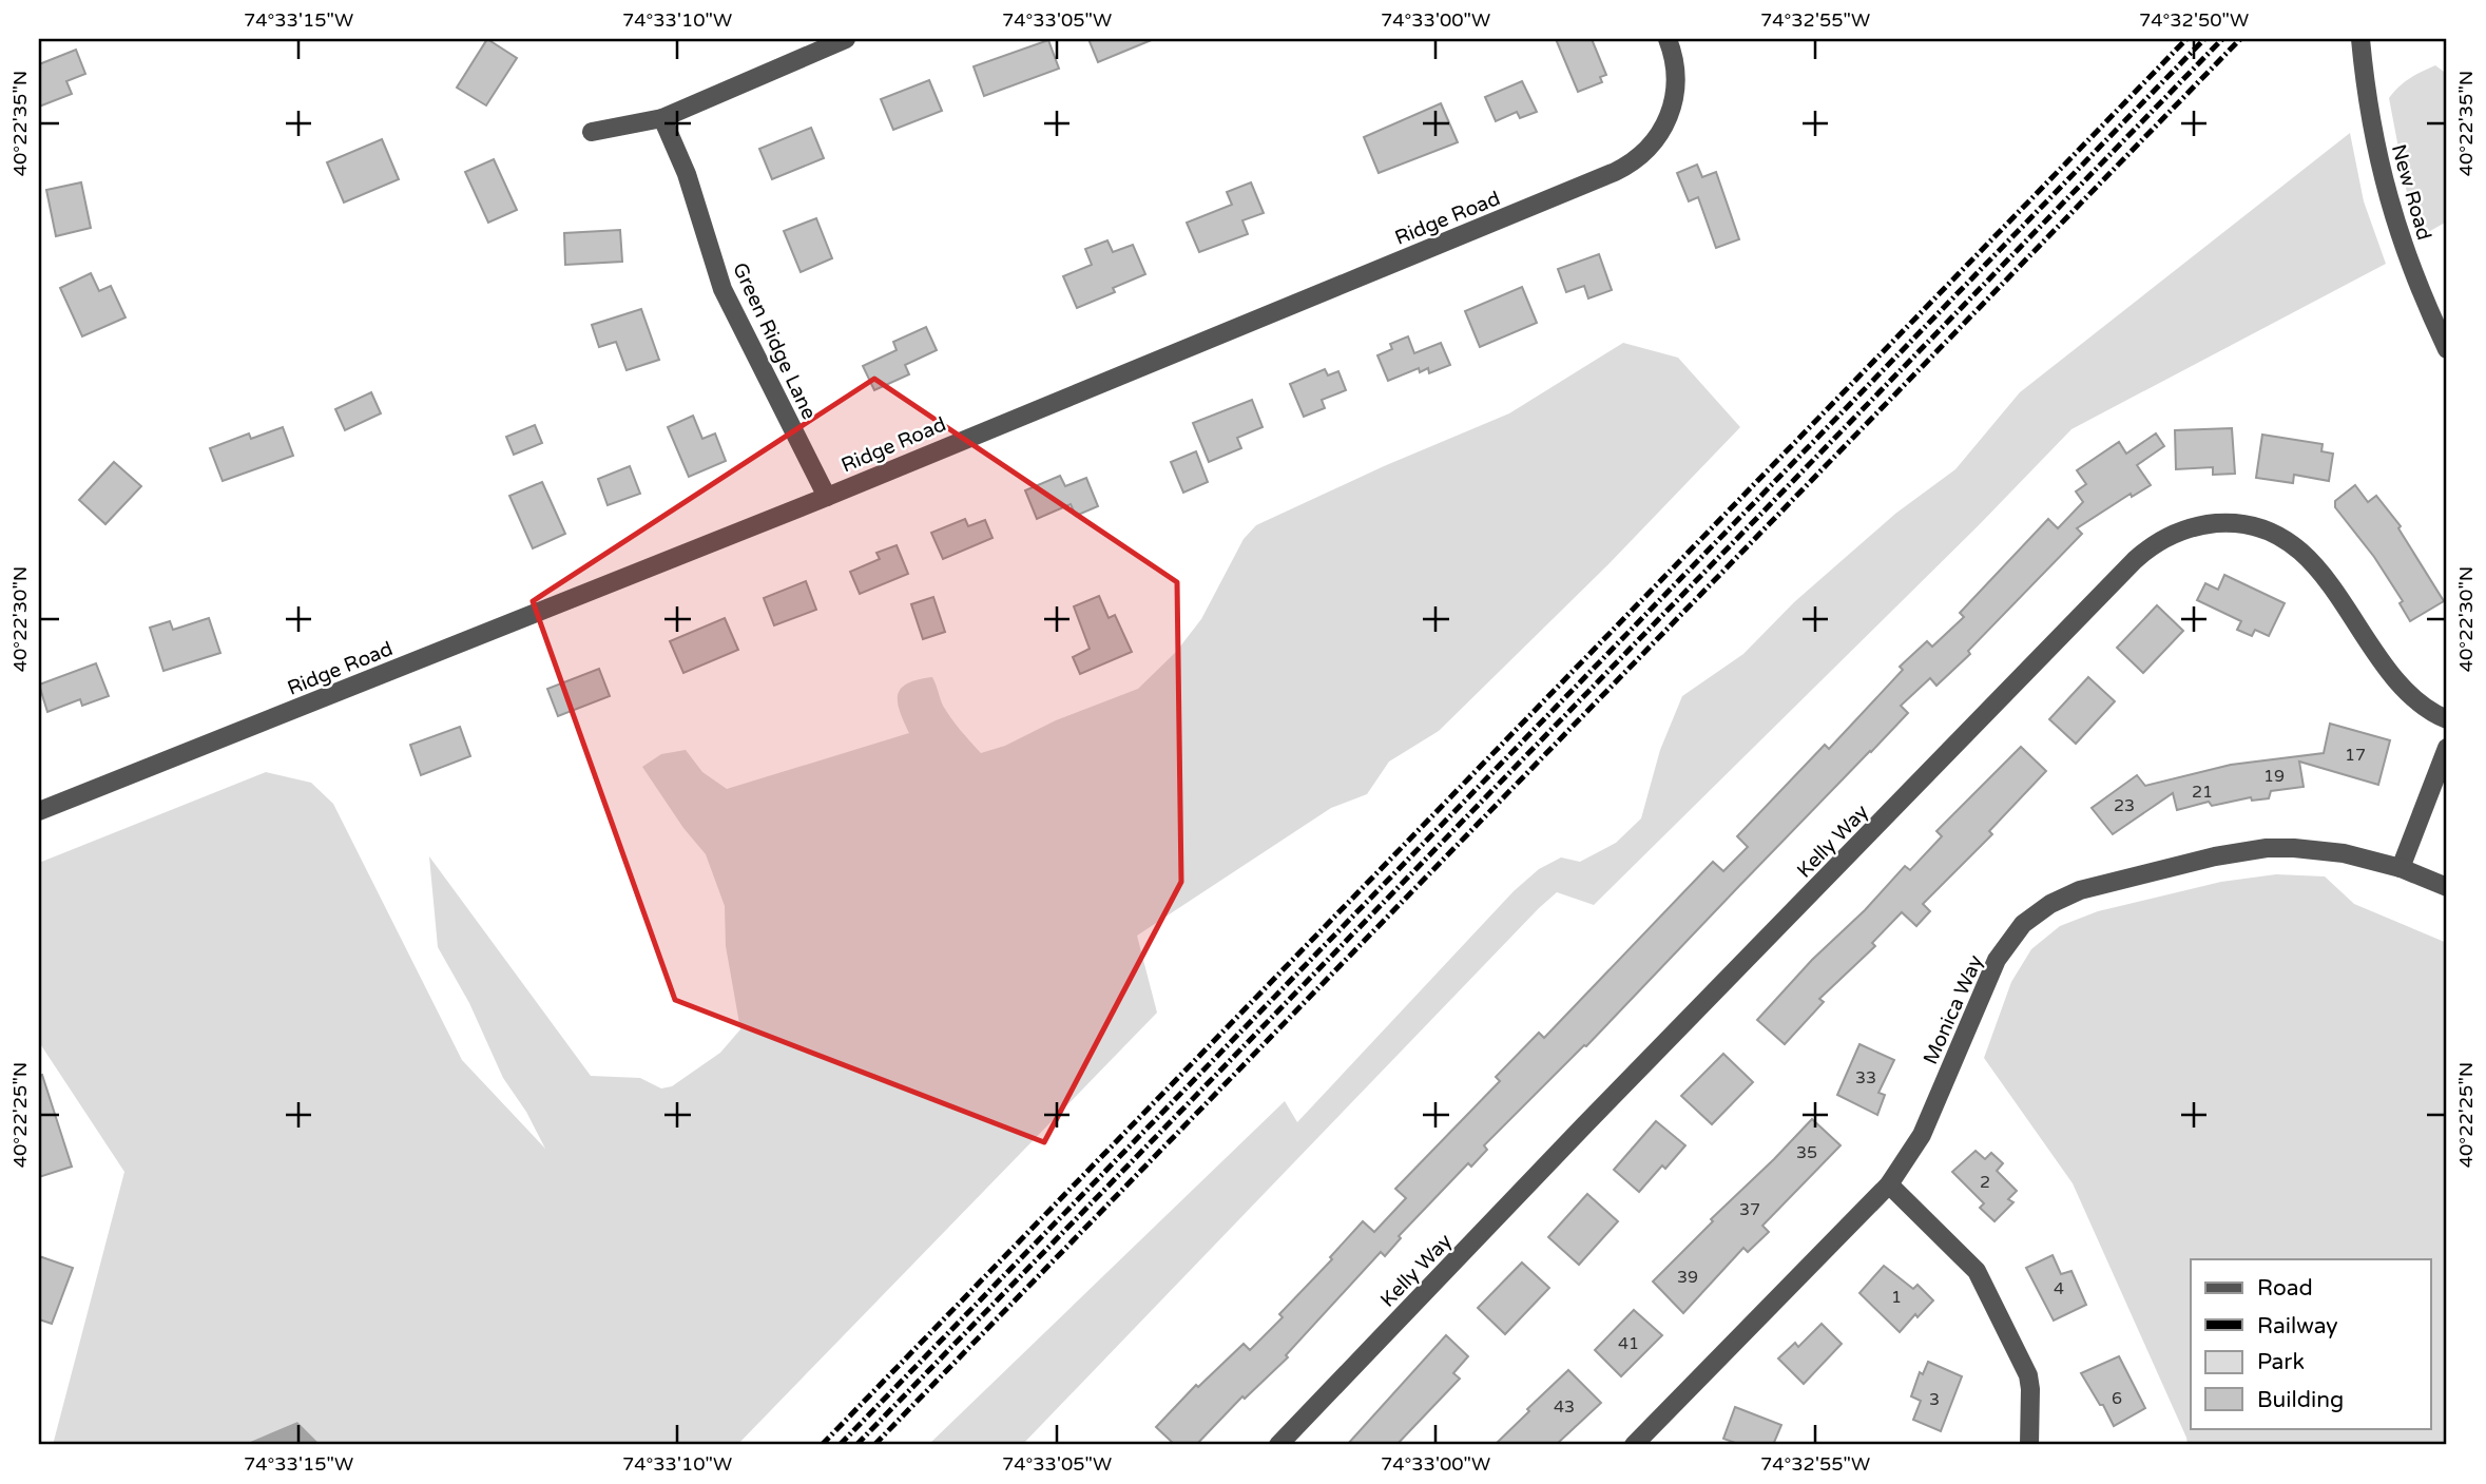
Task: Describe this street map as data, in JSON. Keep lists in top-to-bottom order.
{
  "streets": {
    "street": [
      "New Road",
      "Ridge Road",
      "Green Ridge Lane",
      "Kelly Way",
      "Monica Way"
    ]
  },
  "crossings": [
    ["Ridge Road", "Green Ridge Lane"]
  ],
  "house_numbers": [
    "17",
    "19",
    "21",
    "23",
    "33",
    "35",
    "2",
    "37",
    "39",
    "4",
    "1",
    "41",
    "6",
    "3",
    "43"
  ],
  "legend": [
    "Road",
    "Railway",
    "Park",
    "Building"
  ],
  "coordinates": [
    "74°33'15\"W",
    "74°33'10\"W",
    "74°33'05\"W",
    "74°33'00\"W",
    "74°32'55\"W",
    "74°32'50\"W",
    "40°22'35\"N",
    "40°22'30\"N",
    "40°22'25\"N"
  ]
}
